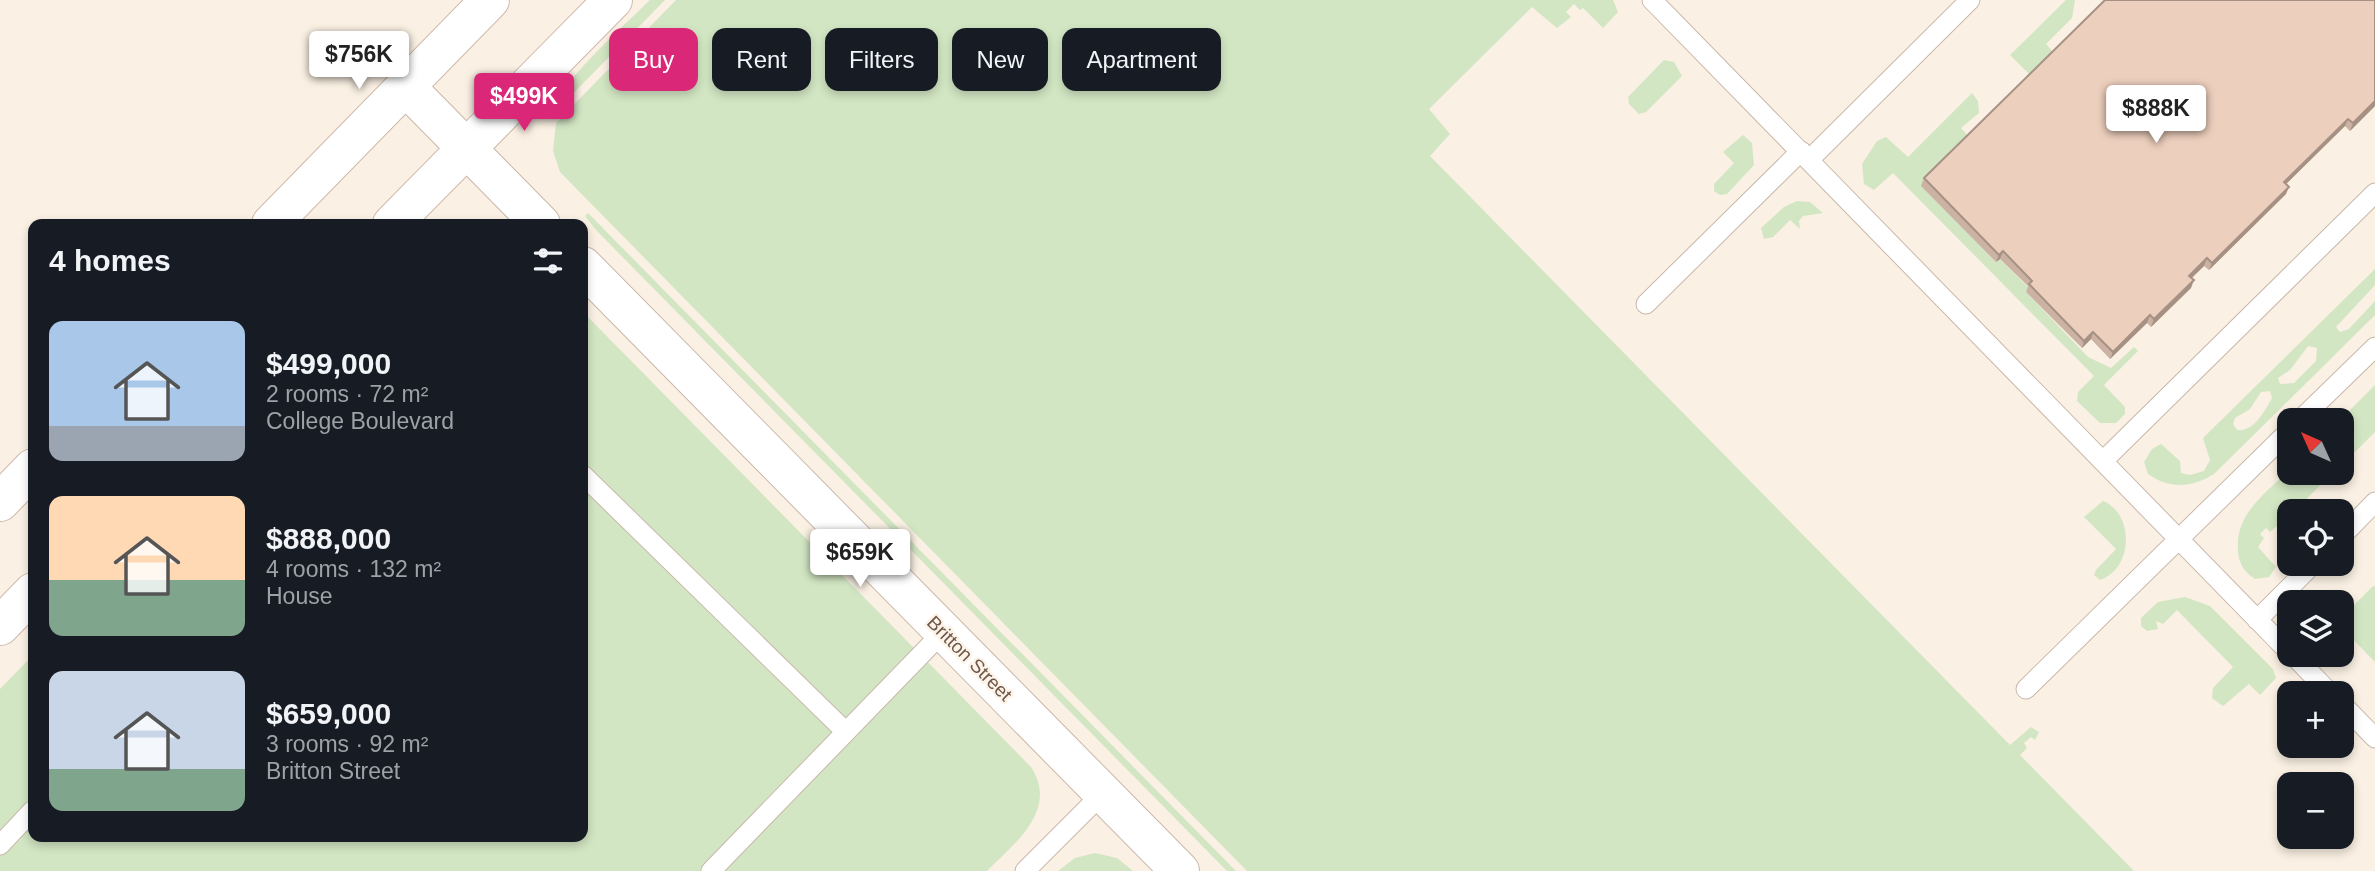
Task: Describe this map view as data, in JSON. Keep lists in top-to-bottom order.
{
  "streets": {
    "street": ["Britton Street"]
  },
  "north": "top left",
  "page": {
    "chip": [
      "Buy",
      "Rent",
      "Filters",
      "New",
      "Apartment"
    ],
    "price": [
      "$756K",
      "$499K",
      "$888K",
      "$659K"
    ],
    "heading": "4 homes",
    "list": [
      {
        "name": "$499,000",
        "note": "2 rooms · 72 m² · College Boulevard"
      },
      {
        "name": "$888,000",
        "note": "4 rooms · 132 m² · House"
      },
      {
        "name": "$659,000",
        "note": "3 rooms · 92 m² · Britton Street"
      }
    ],
    "map_buttons": ["+", "−"]
  }
}
